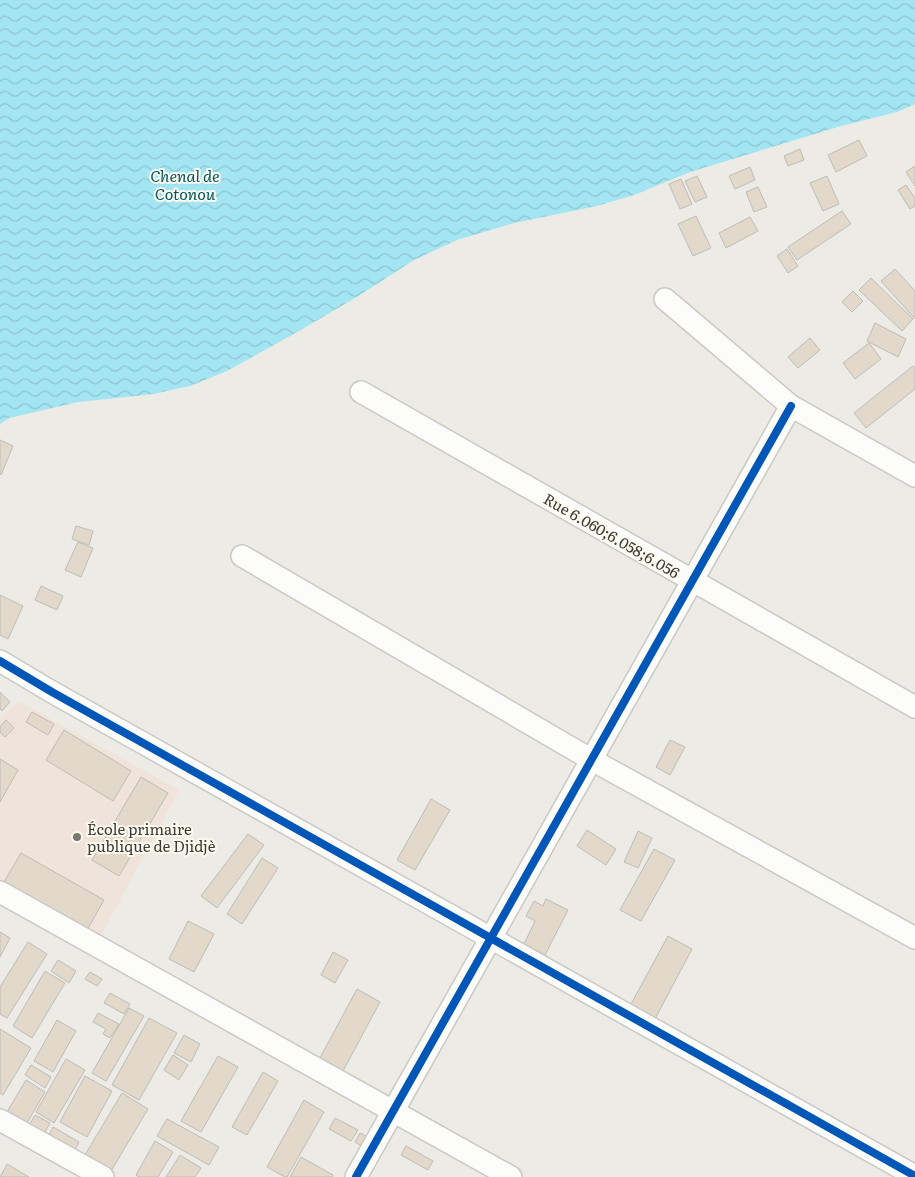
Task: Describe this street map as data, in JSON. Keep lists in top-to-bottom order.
{
  "streets": {
    "street": ["Rue 6.060;6.058;6.056"]
  },
  "water": ["Chenal de Cotonou"],
  "places": ["École primaire publique de Djidjè"]
}
